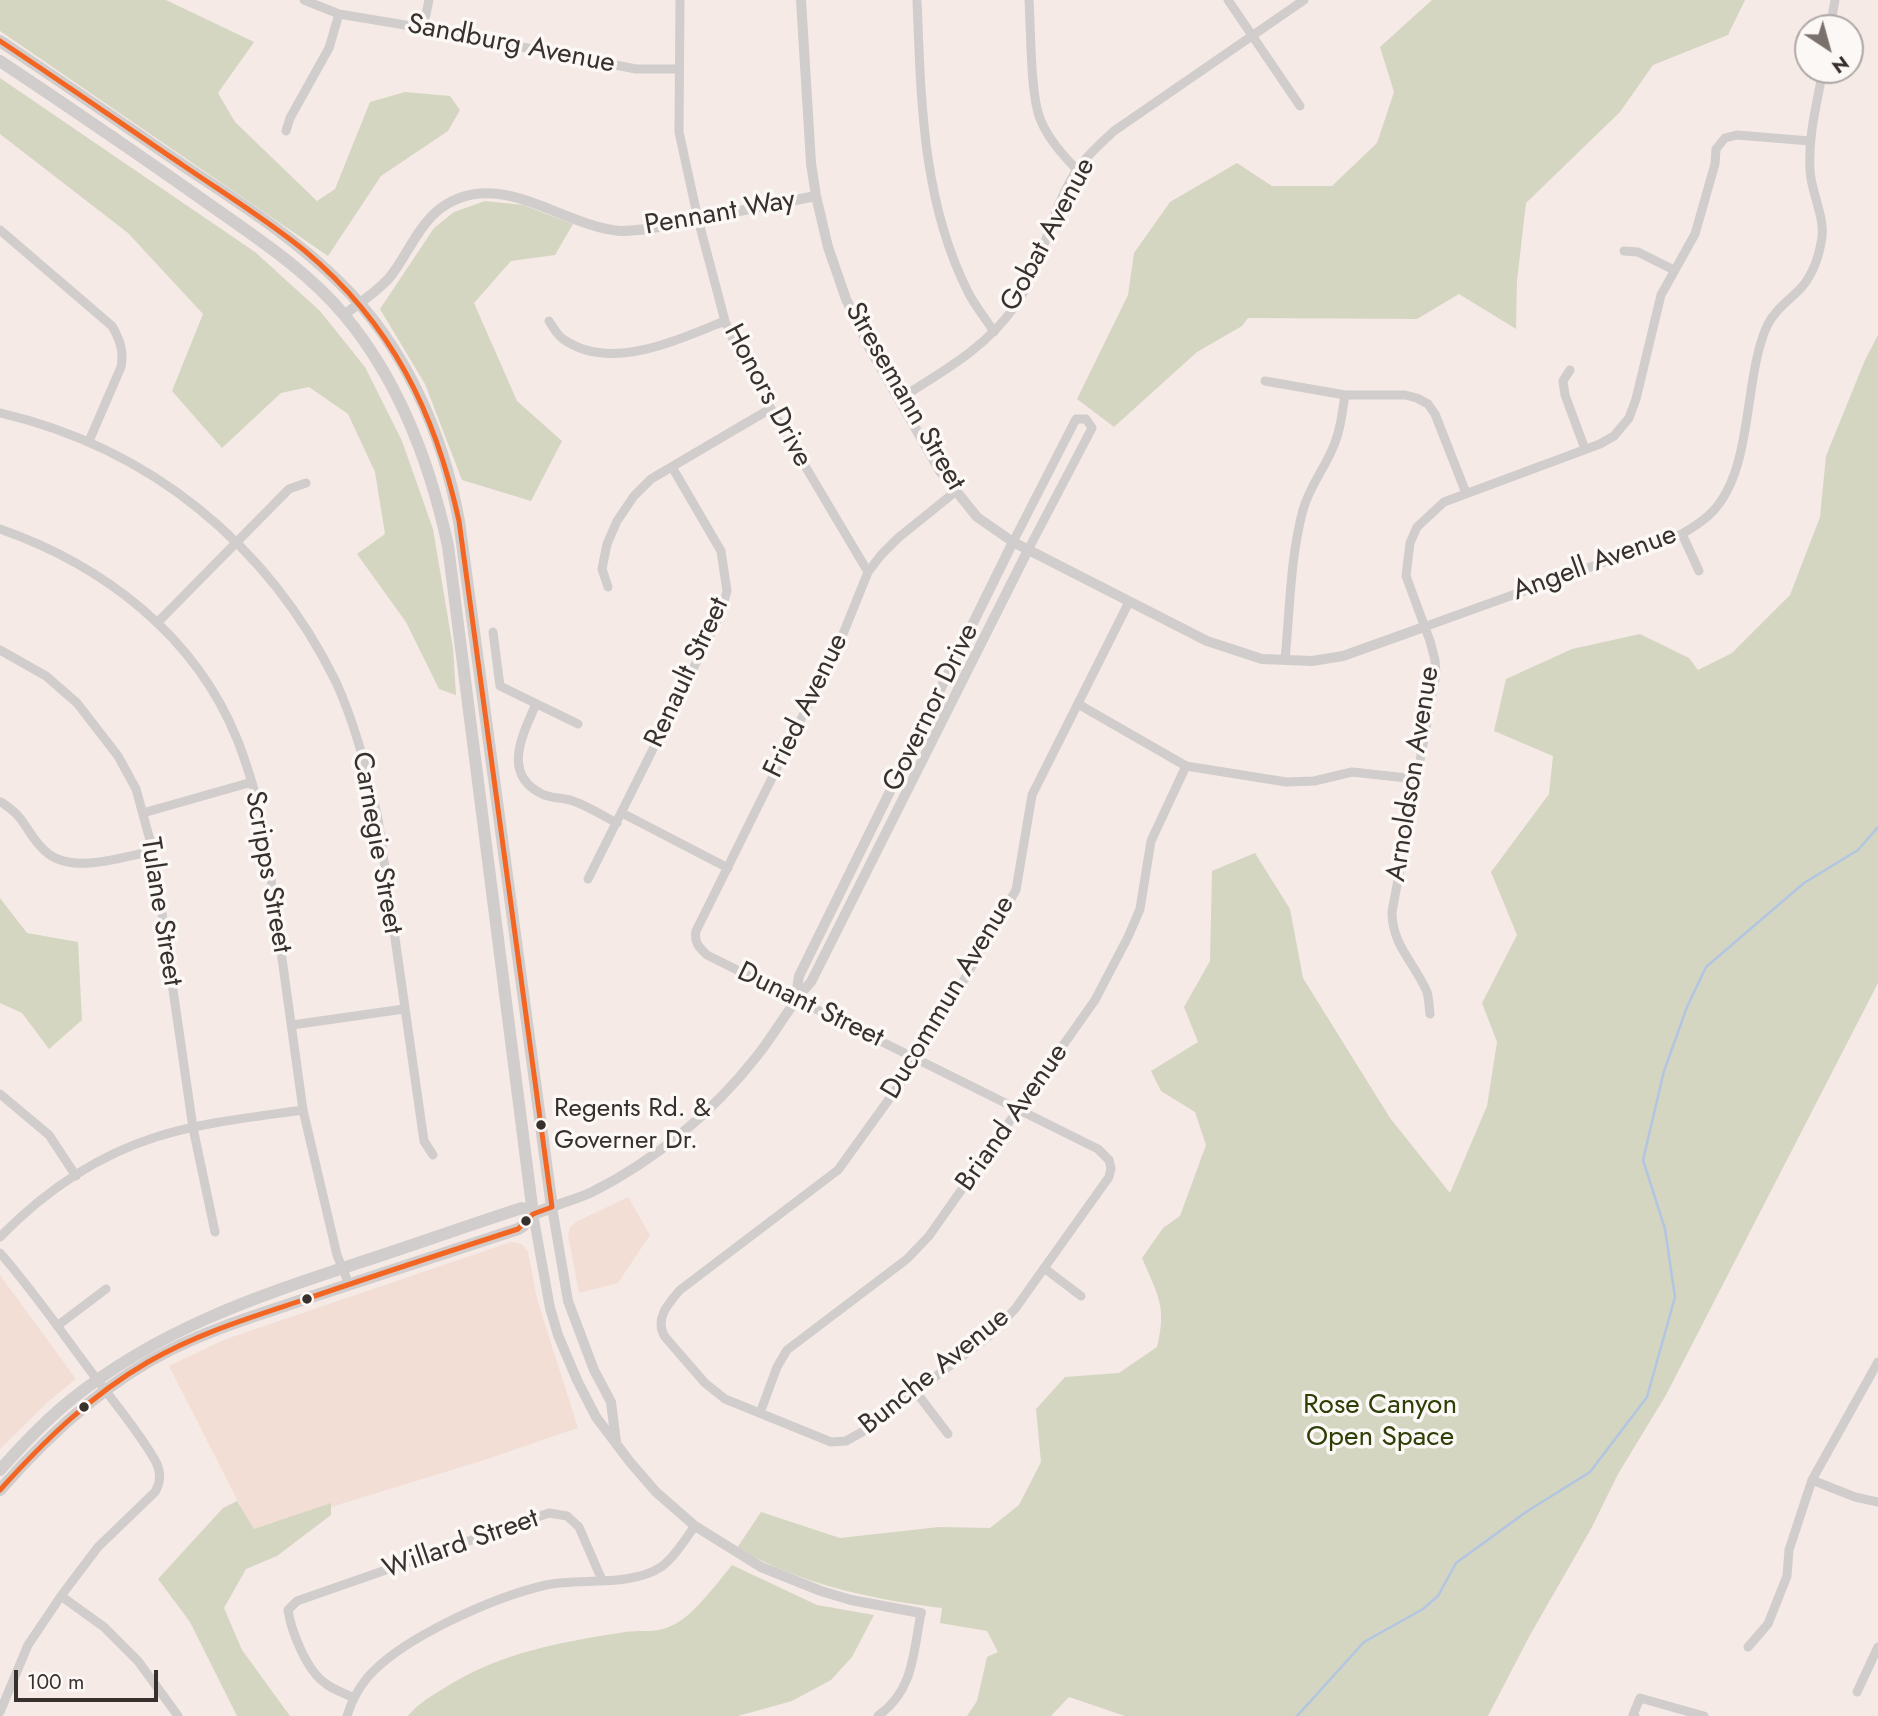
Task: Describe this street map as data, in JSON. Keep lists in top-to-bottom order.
{
  "streets": {
    "main road": ["Governor Drive"],
    "street": [
      "Sandburg Avenue",
      "Pennant Way",
      "Gobat Avenue",
      "Honors Drive",
      "Stresemann Street",
      "Angell Avenue",
      "Renault Street",
      "Fried Avenue",
      "Arnoldson Avenue",
      "Carnegie Street",
      "Scripps Street",
      "Tulane Street",
      "Ducommun Avenue",
      "Dunant Street",
      "Briand Avenue",
      "Bunche Avenue",
      "Willard Street"
    ]
  },
  "crossings": [
    ["Sandburg Avenue", "Honors Drive"],
    ["Pennant Way", "Honors Drive"],
    ["Pennant Way", "Stresemann Street"],
    ["Gobat Avenue", "Stresemann Street"],
    ["Honors Drive", "Fried Avenue"],
    ["Stresemann Street", "Angell Avenue"],
    ["Stresemann Street", "Fried Avenue"],
    ["Stresemann Street", "Governor Drive"],
    ["Stresemann Street", "Arnoldson Avenue"],
    ["Stresemann Street", "Ducommun Avenue"],
    ["Angell Avenue", "Arnoldson Avenue"],
    ["Fried Avenue", "Dunant Street"],
    ["Governor Drive", "Scripps Street"],
    ["Governor Drive", "Dunant Street"],
    ["Ducommun Avenue", "Dunant Street"],
    ["Ducommun Avenue", "Briand Avenue"],
    ["Ducommun Avenue", "Bunche Avenue"],
    ["Dunant Street", "Briand Avenue"],
    ["Dunant Street", "Bunche Avenue"],
    ["Briand Avenue", "Bunche Avenue"]
  ],
  "parks": ["Rose Canyon Open Space"],
  "places": ["Regents Rd. & Governer Dr."],
  "scale_bar": "100 m",
  "north": "bottom right"
}
